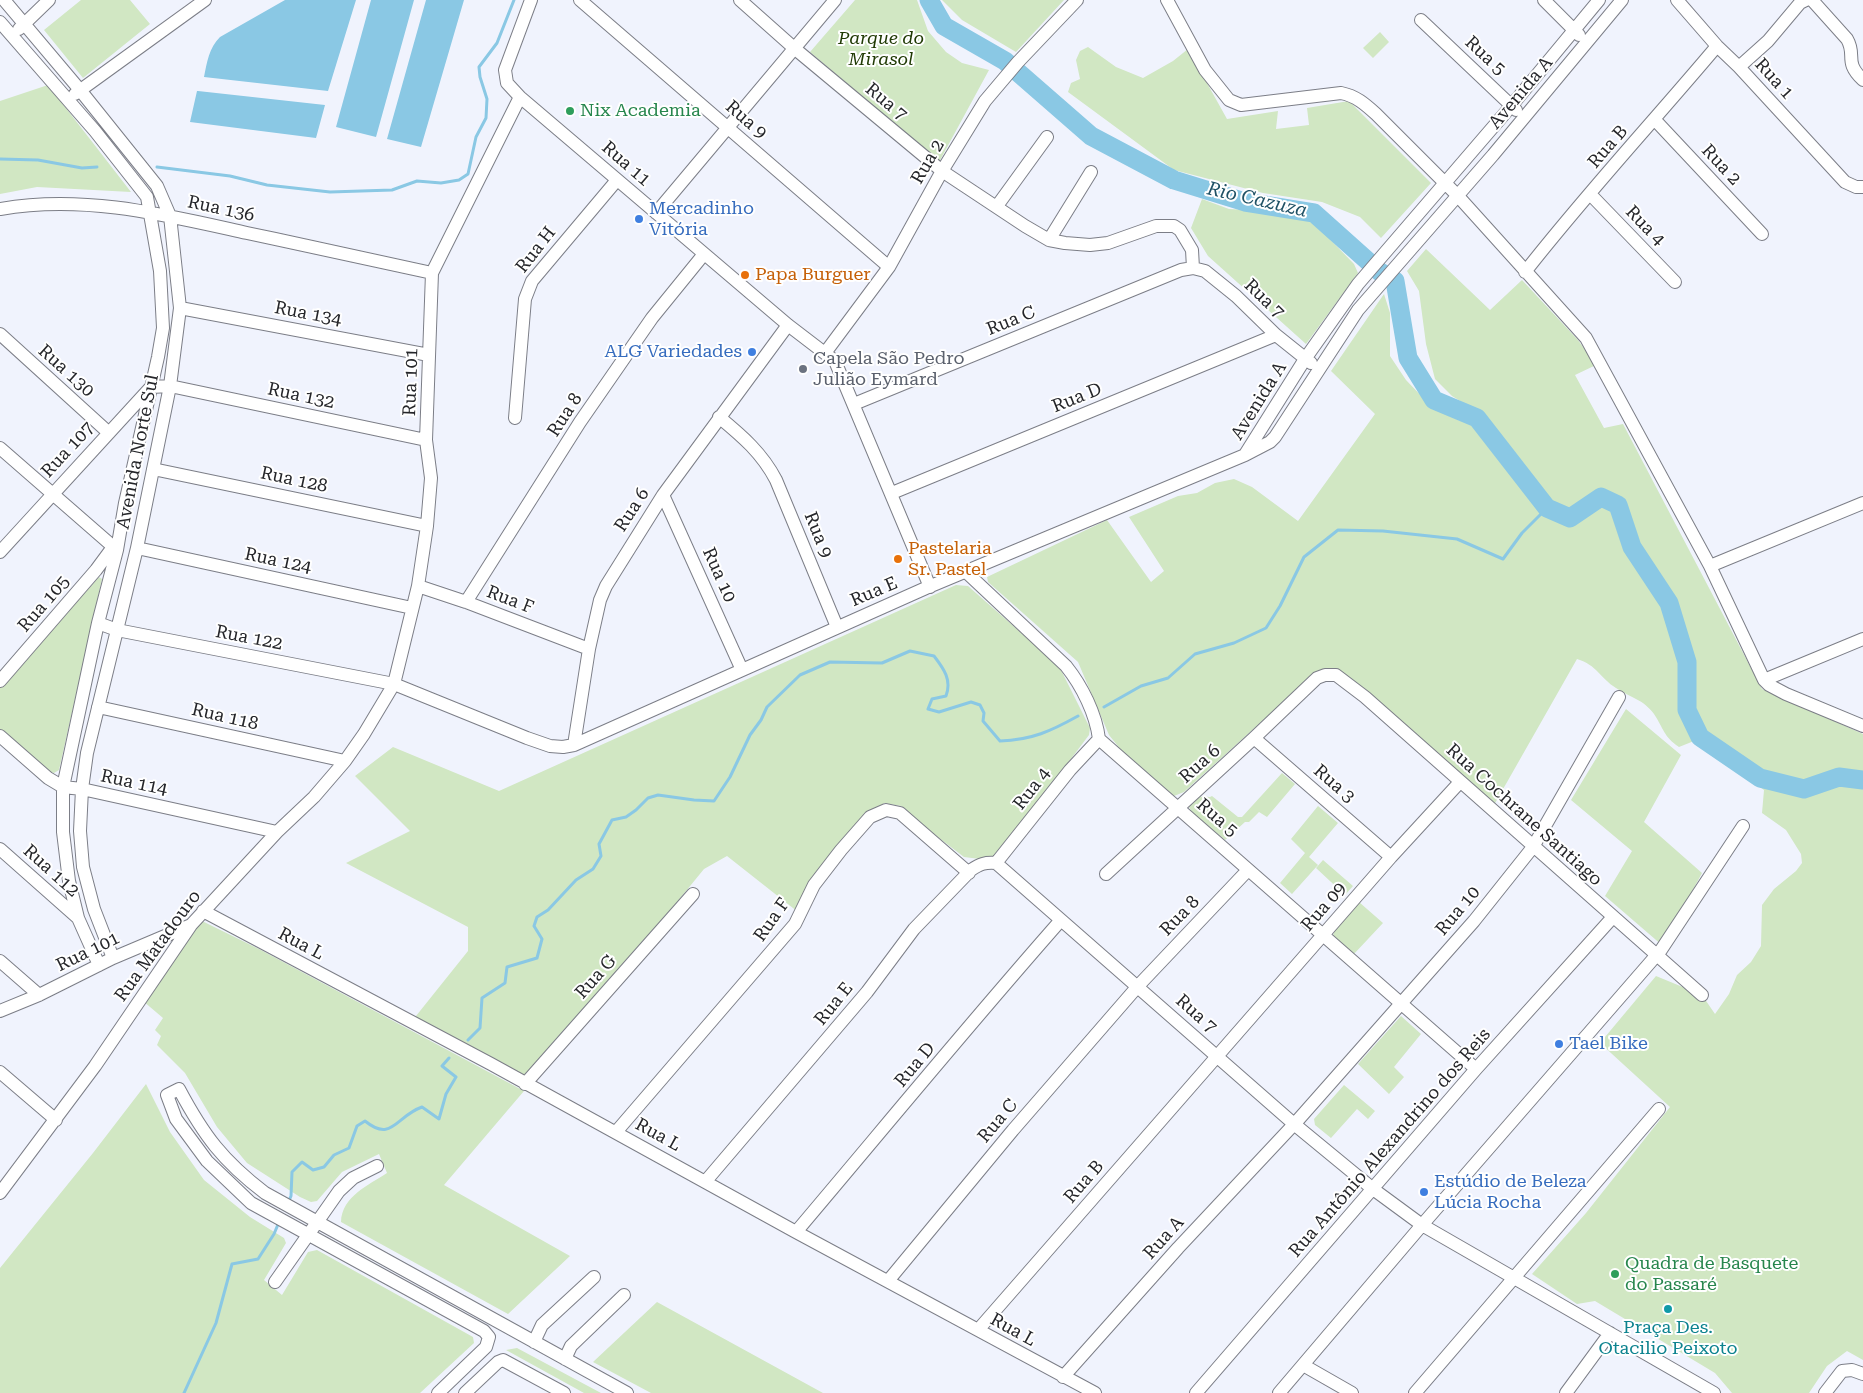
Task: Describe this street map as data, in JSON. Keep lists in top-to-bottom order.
{
  "streets": {
    "street": [
      "Rua 5",
      "Rua 1",
      "Avenida A",
      "Rua 7",
      "Rua 9",
      "Rua B",
      "Rua 2",
      "Rua 11",
      "Rua 136",
      "Rua 4",
      "Rua H",
      "Rua 134",
      "Rua C",
      "Rua 130",
      "Rua 101",
      "Rua 132",
      "Rua D",
      "Rua 8",
      "Rua 107",
      "Avenida Norte Sul",
      "Rua 128",
      "Rua 6",
      "Rua 124",
      "Rua 10",
      "Rua E",
      "Rua F",
      "Rua 105",
      "Rua 122",
      "Rua 118",
      "Rua 114",
      "Rua 3",
      "Rua Cochrane Santiago",
      "Rua 112",
      "Rua 09",
      "Rua L",
      "Rua Matadouro",
      "Rua G",
      "Rua Antônio Alexandrino dos Reis",
      "Rua A"
    ]
  },
  "crossings": [
    ["Rua 5", "Avenida A"],
    ["Rua 5", "Rua 4"],
    ["Rua 5", "Rua 8"],
    ["Rua 5", "Rua 6"],
    ["Rua 5", "Rua 10"],
    ["Rua 5", "Rua 09"],
    ["Rua 5", "Rua Antônio Alexandrino dos Reis"],
    ["Rua 1", "Rua B"],
    ["Avenida A", "Rua 7"],
    ["Avenida A", "Rua E"],
    ["Rua 7", "Rua B"],
    ["Rua 7", "Rua 2"],
    ["Rua 7", "Rua 4"],
    ["Rua 7", "Rua C"],
    ["Rua 7", "Rua D"],
    ["Rua 7", "Rua 8"],
    ["Rua 7", "Rua 10"],
    ["Rua 7", "Rua E"],
    ["Rua 7", "Rua 09"],
    ["Rua 7", "Rua Antônio Alexandrino dos Reis"],
    ["Rua 7", "Rua A"],
    ["Rua 9", "Rua 2"],
    ["Rua 9", "Rua 6"],
    ["Rua 9", "Rua E"],
    ["Rua B", "Rua 2"],
    ["Rua B", "Rua 4"],
    ["Rua B", "Rua 09"],
    ["Rua B", "Rua L"],
    ["Rua 2", "Rua 11"],
    ["Rua 11", "Rua H"],
    ["Rua 11", "Rua 101"],
    ["Rua 11", "Rua 8"],
    ["Rua 11", "Rua 6"],
    ["Rua 136", "Rua 101"],
    ["Rua 136", "Avenida Norte Sul"],
    ["Rua 4", "Rua E"],
    ["Rua 134", "Rua 101"],
    ["Rua 134", "Avenida Norte Sul"],
    ["Rua C", "Rua 8"],
    ["Rua C", "Rua L"],
    ["Rua 130", "Rua 107"],
    ["Rua 101", "Rua 132"],
    ["Rua 101", "Avenida Norte Sul"],
    ["Rua 101", "Rua 128"],
    ["Rua 101", "Rua 124"],
    ["Rua 101", "Rua F"],
    ["Rua 101", "Rua 122"],
    ["Rua 101", "Rua Matadouro"],
    ["Rua 132", "Avenida Norte Sul"],
    ["Rua D", "Rua L"],
    ["Rua 8", "Rua F"],
    ["Rua 107", "Avenida Norte Sul"],
    ["Avenida Norte Sul", "Rua 128"],
    ["Avenida Norte Sul", "Rua 124"],
    ["Avenida Norte Sul", "Rua 105"],
    ["Avenida Norte Sul", "Rua 122"],
    ["Avenida Norte Sul", "Rua 118"],
    ["Avenida Norte Sul", "Rua 114"],
    ["Avenida Norte Sul", "Rua 112"],
    ["Rua 6", "Rua 10"],
    ["Rua 6", "Rua E"],
    ["Rua 6", "Rua F"],
    ["Rua 6", "Rua 3"],
    ["Rua 6", "Rua Cochrane Santiago"],
    ["Rua 10", "Rua E"],
    ["Rua 10", "Rua Cochrane Santiago"],
    ["Rua 10", "Rua A"],
    ["Rua E", "Rua F"],
    ["Rua E", "Rua L"],
    ["Rua F", "Rua L"],
    ["Rua 122", "Rua Matadouro"],
    ["Rua 118", "Rua Matadouro"],
    ["Rua 114", "Rua Matadouro"],
    ["Rua 3", "Rua 09"],
    ["Rua Cochrane Santiago", "Rua 09"],
    ["Rua Cochrane Santiago", "Rua Antônio Alexandrino dos Reis"],
    ["Rua L", "Rua Matadouro"],
    ["Rua L", "Rua G"],
    ["Rua L", "Rua A"]
  ],
  "water": ["Rio Cazuza"],
  "parks": ["Parque do Mirasol"],
  "places": [
    "Nix Academia",
    "Mercadinho Vitória",
    "Papa Burguer",
    "ALG Variedades",
    "Capela São Pedro Julião Eymard",
    "Pastelaria Sr. Pastel",
    "Tael Bike",
    "Estúdio de Beleza Lúcia Rocha",
    "Quadra de Basquete do Passaré",
    "Praça Des. Otacilio Peixoto"
  ]
}
